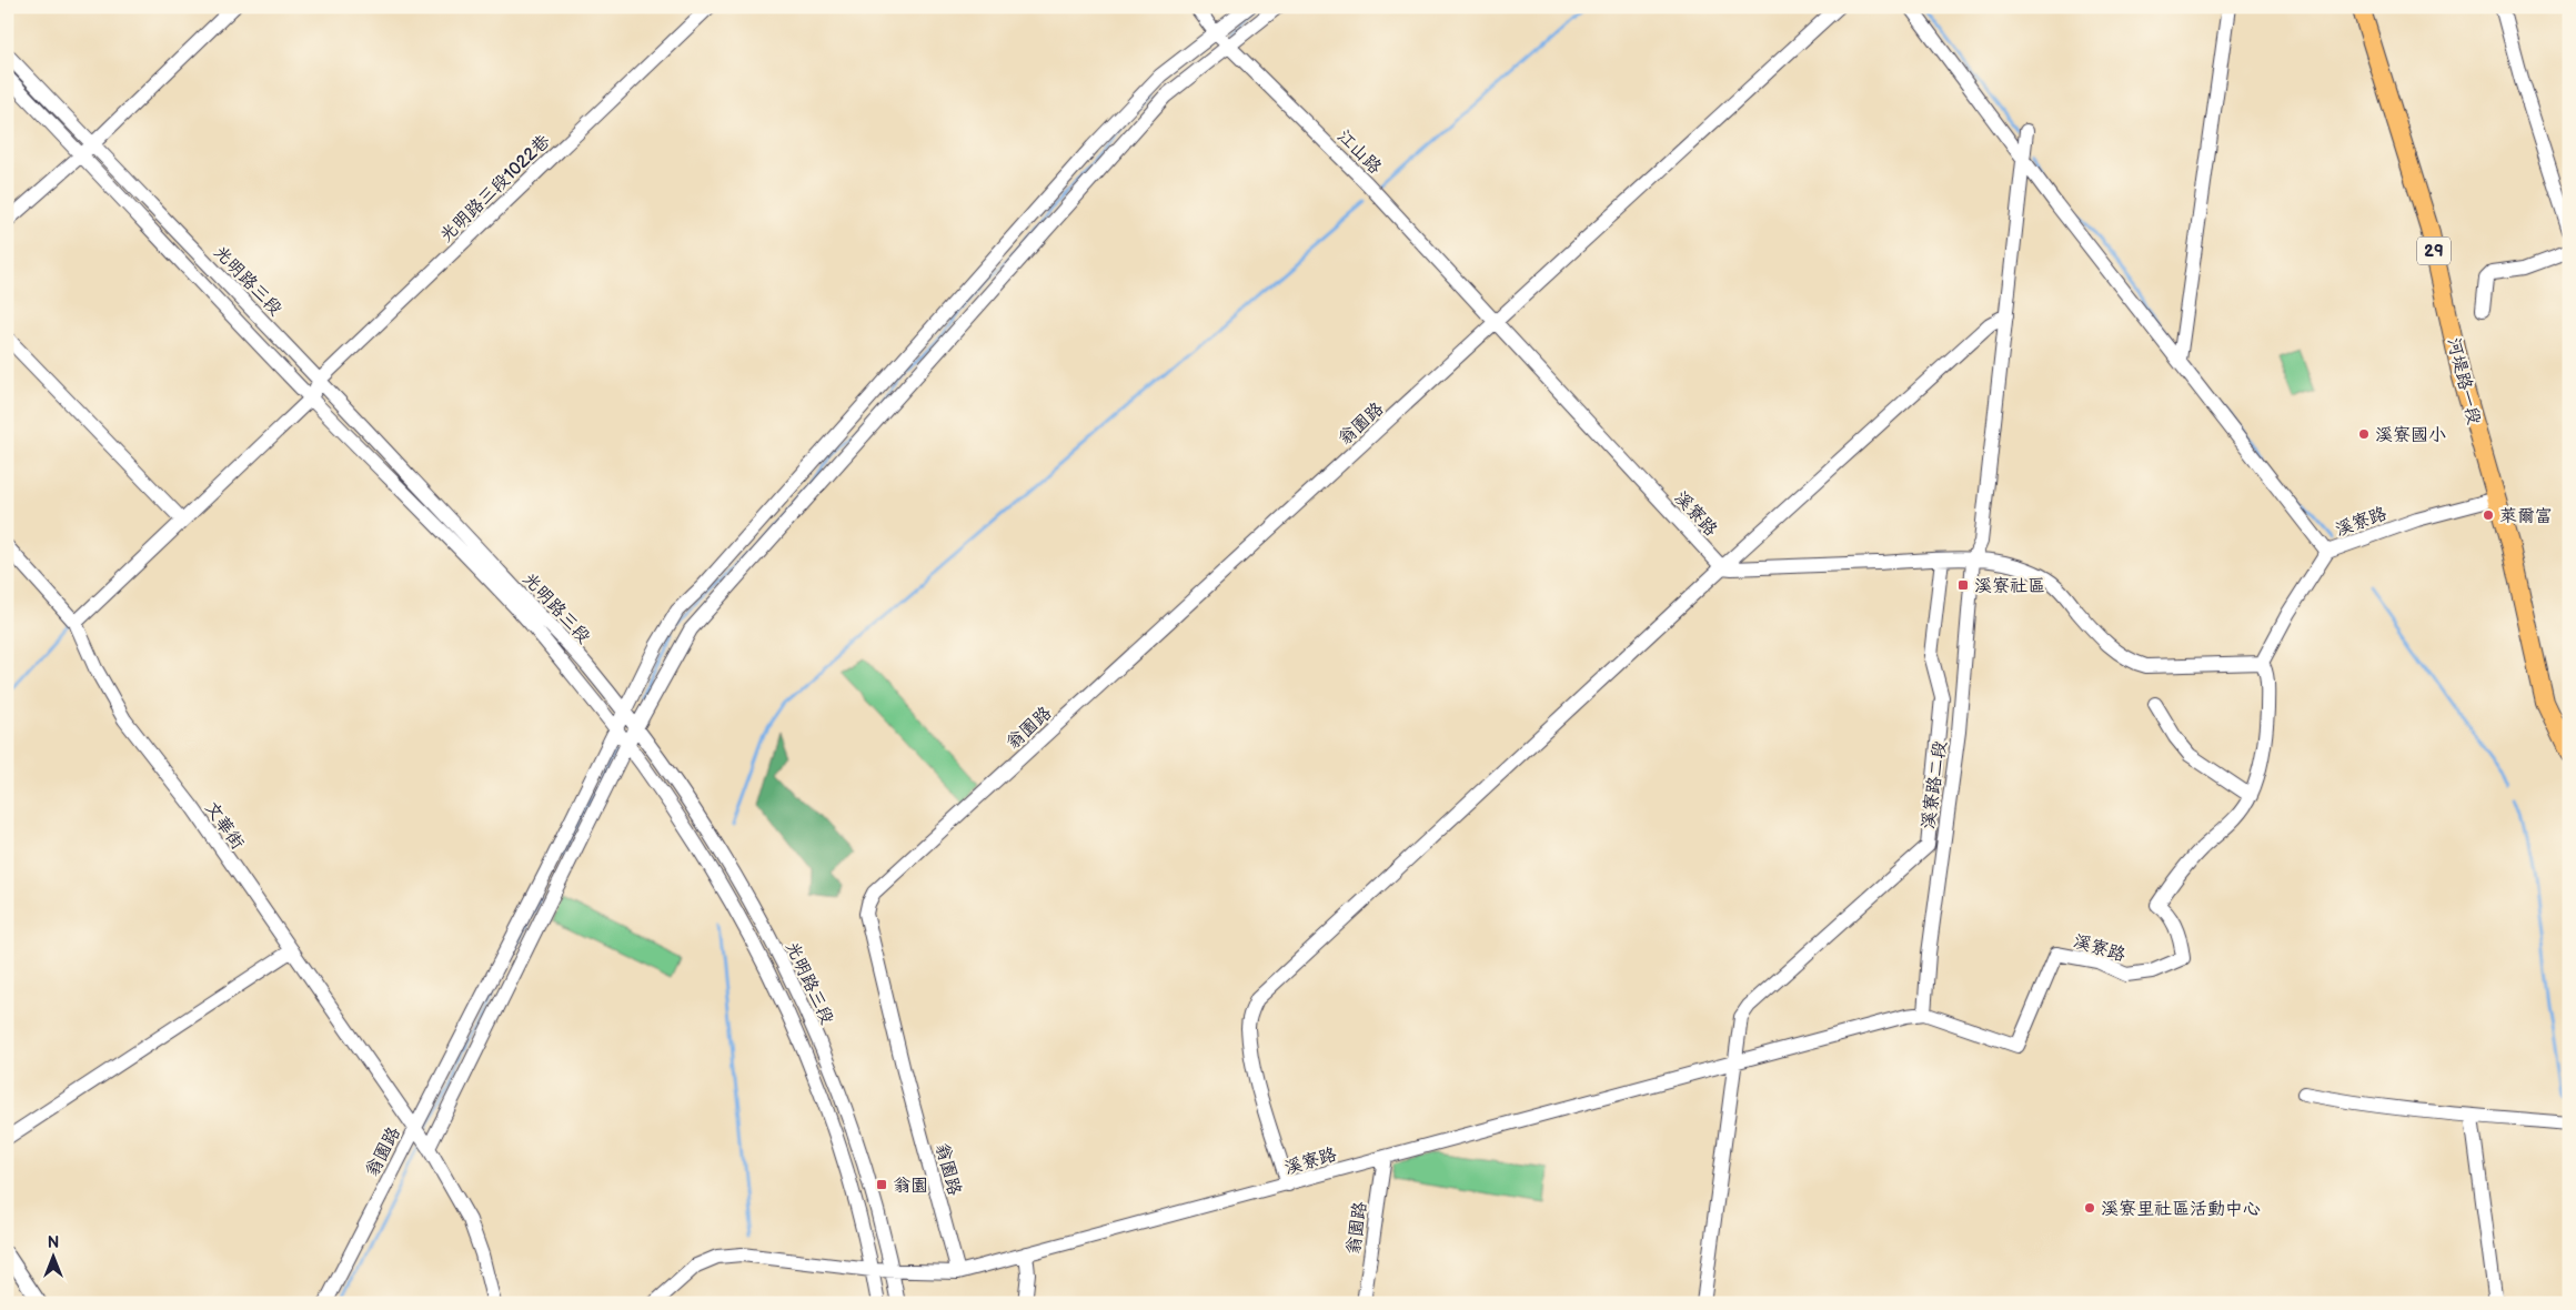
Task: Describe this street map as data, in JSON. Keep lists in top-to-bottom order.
{
  "streets": {
    "main road": ["29", "河堤路一段"],
    "street": [
      "江山路",
      "光明路三段1022巷",
      "光明路三段",
      "翁園路",
      "溪寮路",
      "溪寮路二段",
      "文華街"
    ]
  },
  "crossings": [
    ["江山路", "翁園路"],
    ["江山路", "溪寮路"],
    ["光明路三段1022巷", "光明路三段"],
    ["光明路三段", "溪寮路"],
    ["河堤路一段", "溪寮路"],
    ["翁園路", "溪寮路"],
    ["翁園路", "文華街"],
    ["溪寮路", "溪寮路二段"]
  ],
  "places": {
    "other": ["溪寮國小", "萊爾富", "溪寮里社區活動中心"],
    "transit": ["溪寮社區", "翁園"]
  },
  "north": "top"
}
